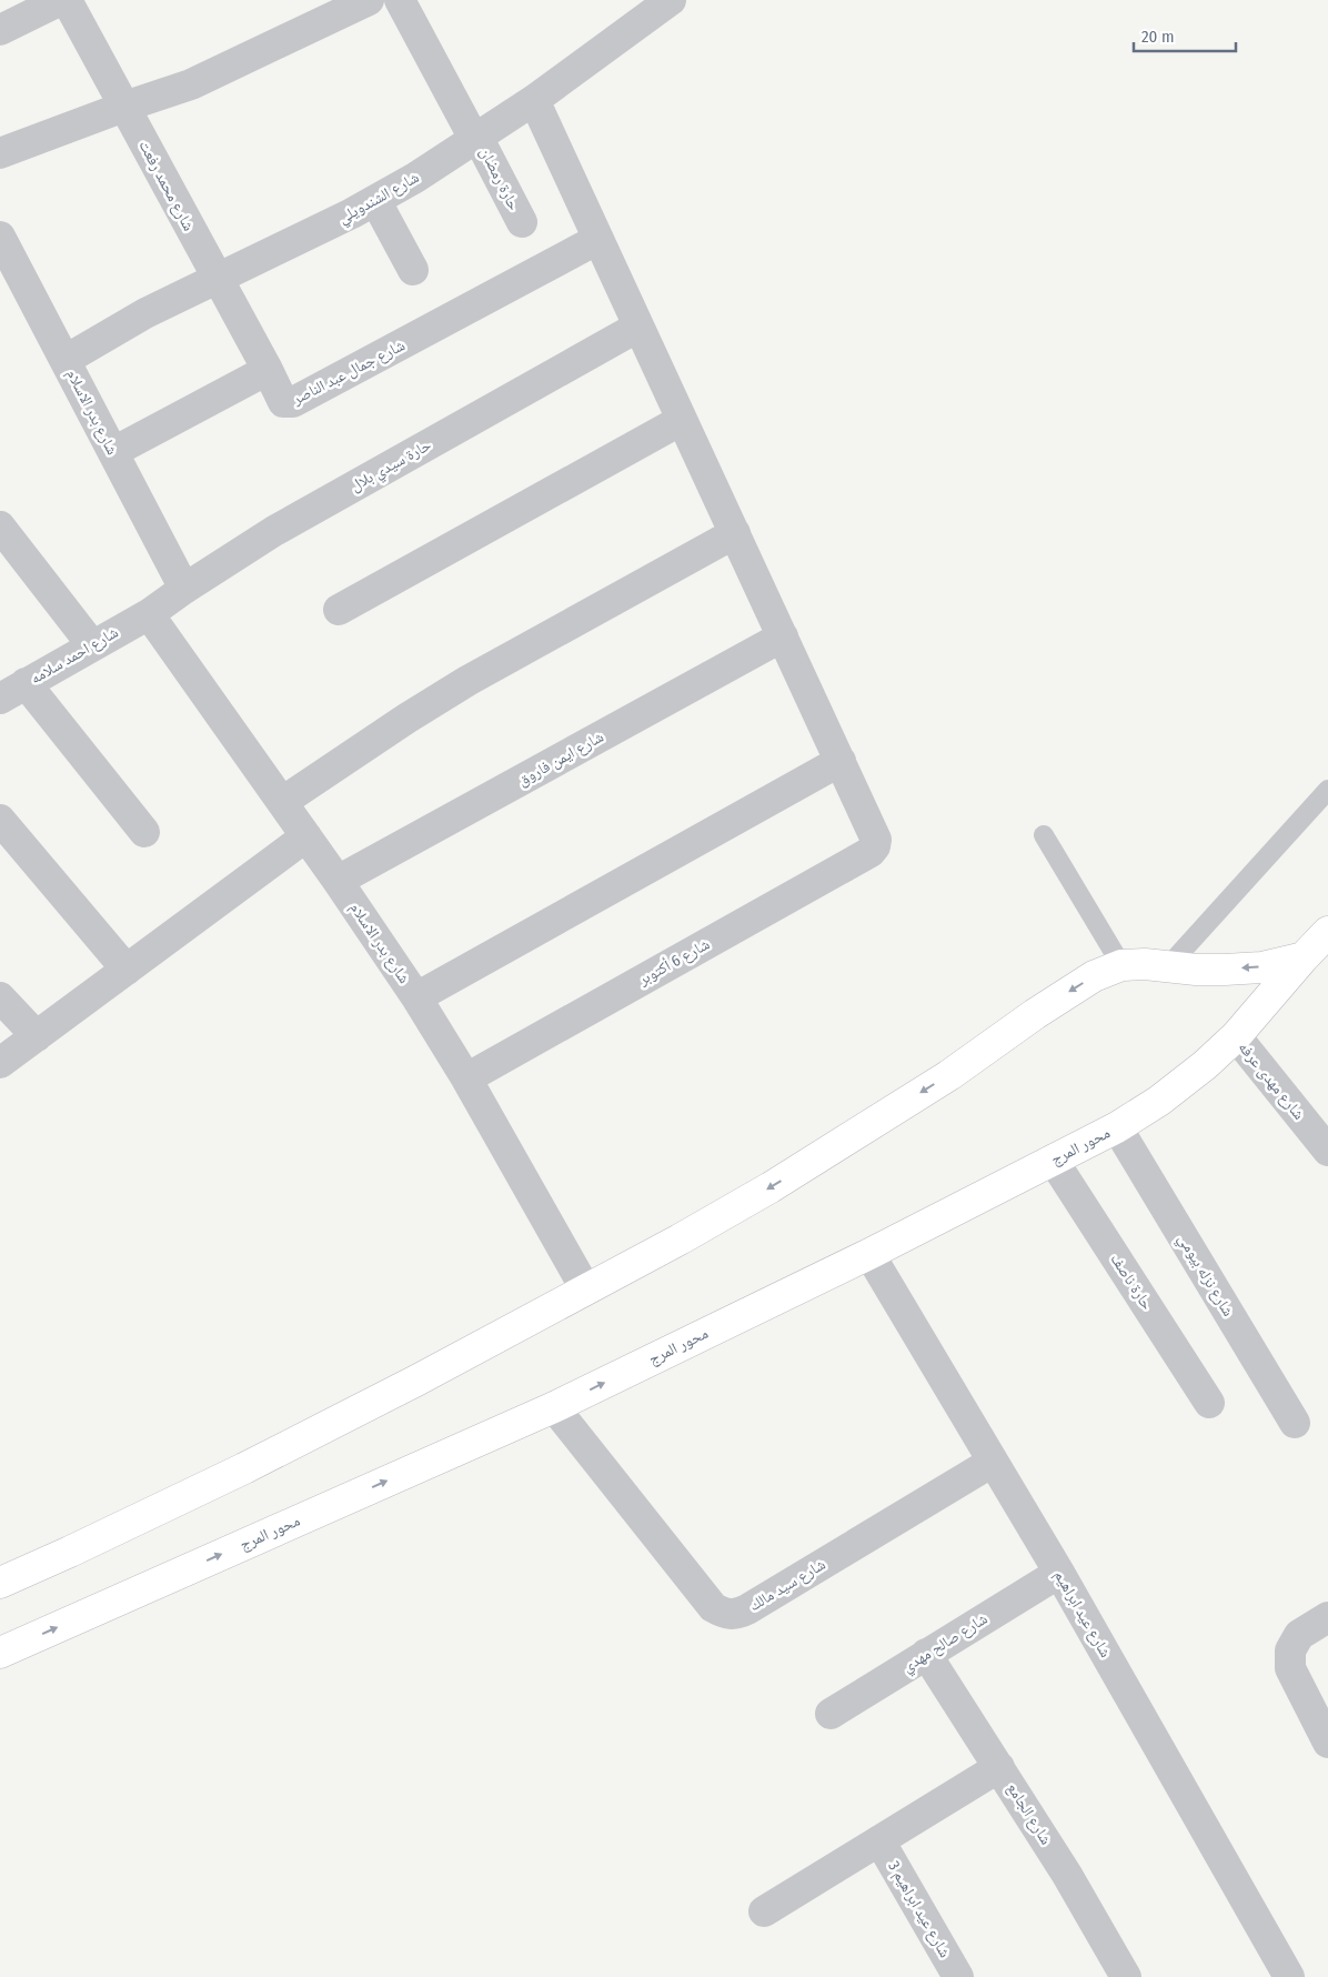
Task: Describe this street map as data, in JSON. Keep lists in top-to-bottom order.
{
  "streets": {
    "main road": ["محور المرج"],
    "street": [
      "حارة رمضان",
      "شارع محمد رفعت",
      "شارع الشندويلي",
      "شارع جمال عبد الناصر",
      "شارع بدر الاسلام",
      "حارة سيدي بلال",
      "شارع احمد سلامه",
      "شارع ايمن فاروق",
      "شارع 6 أكتوبر",
      "شارع مهدى عرفه",
      "شارع نزله بيومي",
      "حارة ناصف",
      "شارع سيد مالك",
      "شارع عيد ابراهيم",
      "شارع صالح مهدي",
      "شارع الجامع",
      "شارع عيد ابراهيم 3"
    ]
  },
  "crossings": [
    ["حارة رمضان", "شارع الشندويلي"],
    ["شارع محمد رفعت", "شارع الشندويلي"],
    ["شارع محمد رفعت", "شارع جمال عبد الناصر"],
    ["شارع الشندويلي", "شارع بدر الاسلام"],
    ["شارع بدر الاسلام", "حارة سيدي بلال"],
    ["شارع بدر الاسلام", "شارع احمد سلامه"],
    ["شارع بدر الاسلام", "شارع ايمن فاروق"],
    ["شارع بدر الاسلام", "شارع 6 أكتوبر"],
    ["حارة سيدي بلال", "شارع احمد سلامه"],
    ["شارع مهدى عرفه", "محور المرج"],
    ["محور المرج", "شارع نزله بيومي"],
    ["محور المرج", "حارة ناصف"],
    ["محور المرج", "شارع سيد مالك"],
    ["محور المرج", "شارع عيد ابراهيم"],
    ["شارع سيد مالك", "شارع عيد ابراهيم"],
    ["شارع عيد ابراهيم", "شارع صالح مهدي"],
    ["شارع صالح مهدي", "شارع الجامع"]
  ],
  "scale_bar": "20 m"
}
